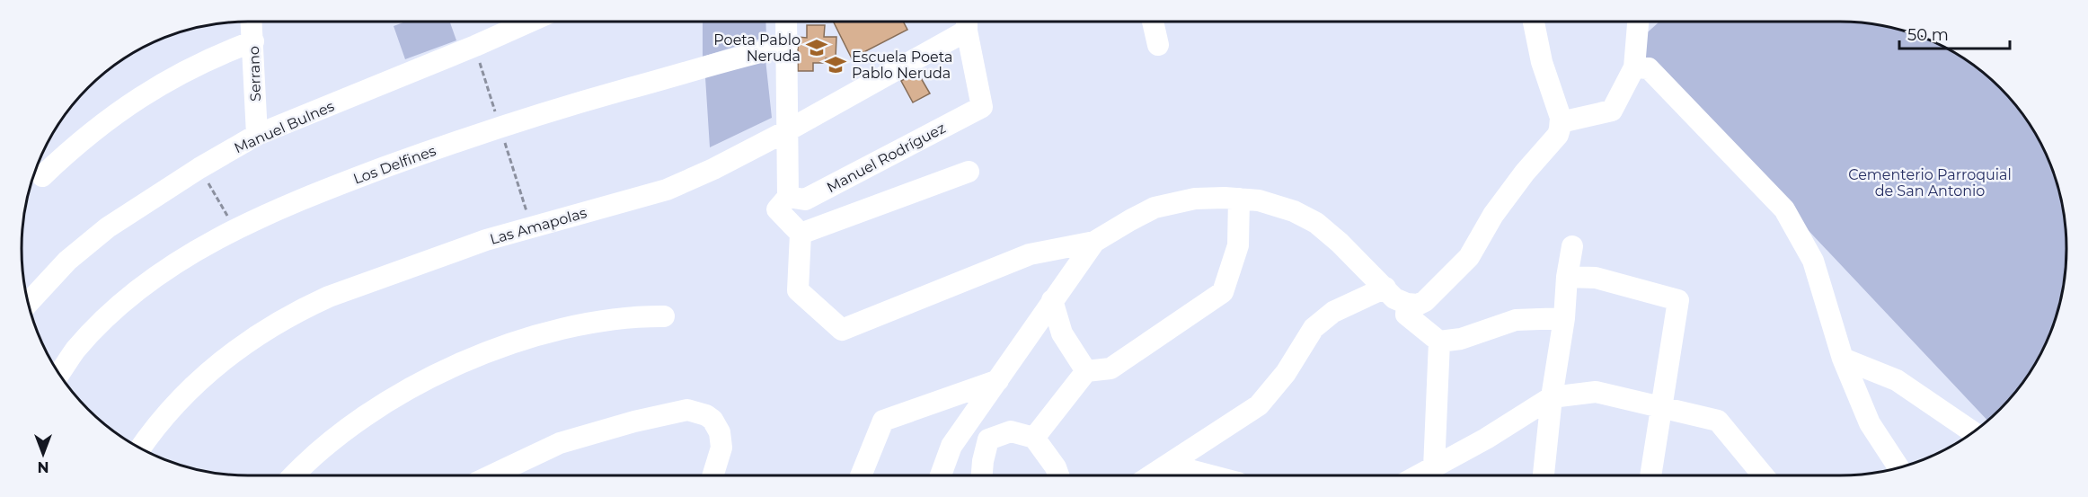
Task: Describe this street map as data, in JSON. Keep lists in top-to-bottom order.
{
  "streets": {
    "street": [
      "Serrano",
      "Manuel Bulnes",
      "Manuel Rodríguez",
      "Los Delfines",
      "Las Amapolas"
    ]
  },
  "crossings": [
    ["Serrano", "Manuel Bulnes"],
    ["Manuel Rodríguez", "Las Amapolas"]
  ],
  "parks": ["Cementerio Parroquial de San Antonio"],
  "places": {
    "school or university": ["Poeta Pablo Neruda", "Escuela Poeta Pablo Neruda"]
  },
  "scale_bar": "50 m",
  "north": "bottom"
}
